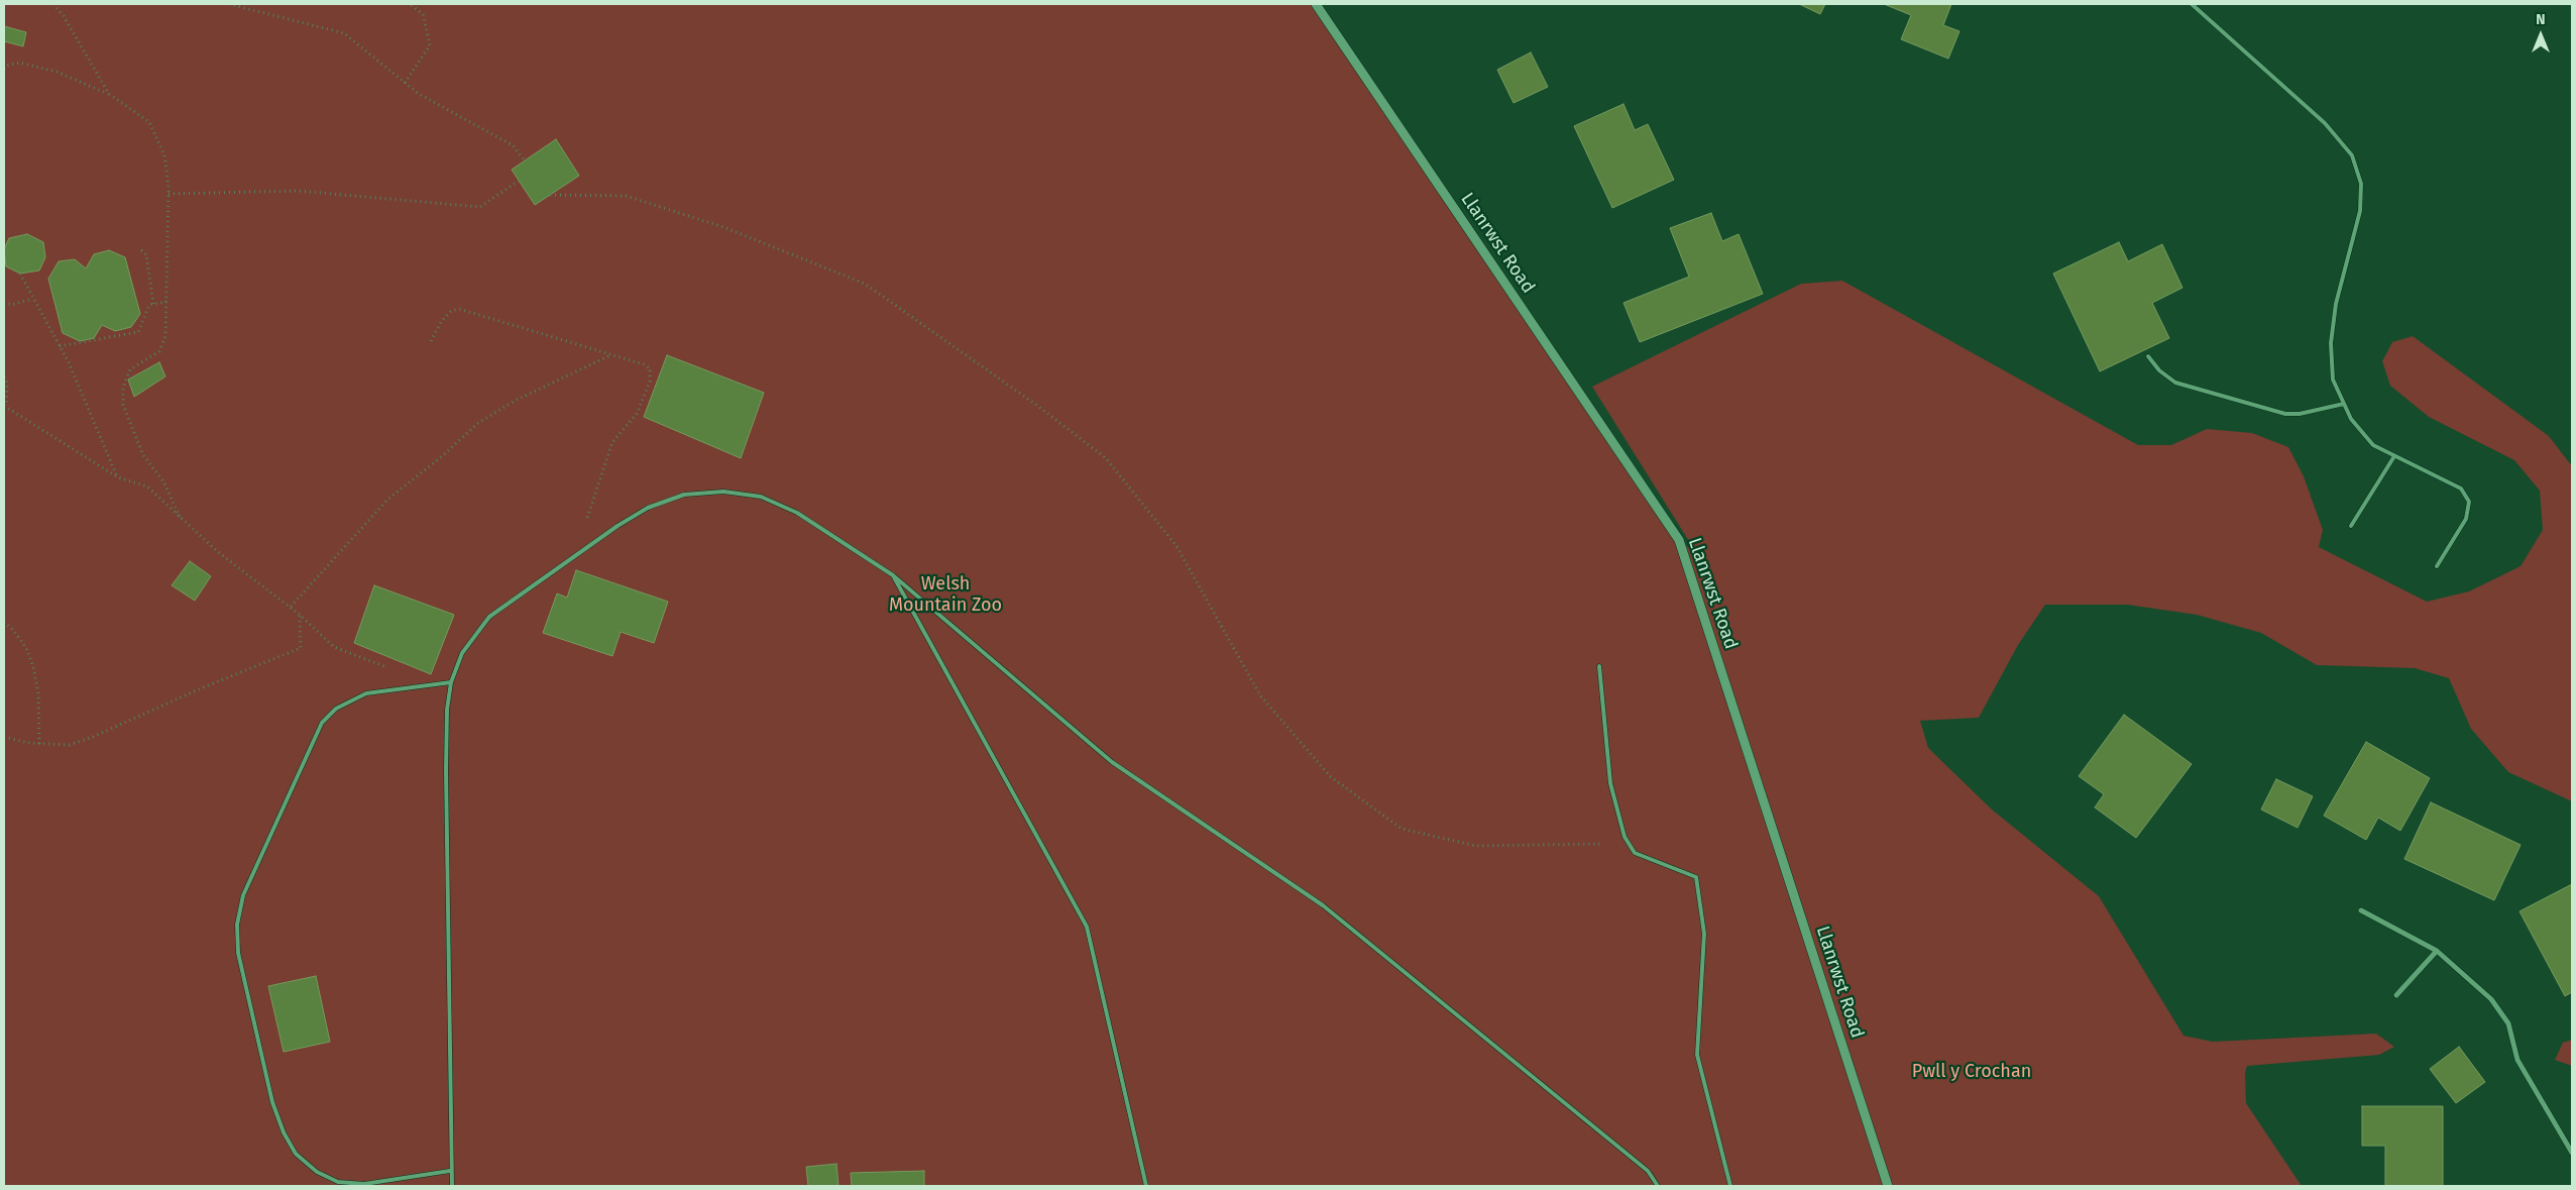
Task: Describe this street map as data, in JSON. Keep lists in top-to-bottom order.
{
  "streets": {
    "street": ["Llanrwst Road"]
  },
  "parks": ["Welsh Mountain Zoo", "Pwll y Crochan"],
  "north": "top"
}
